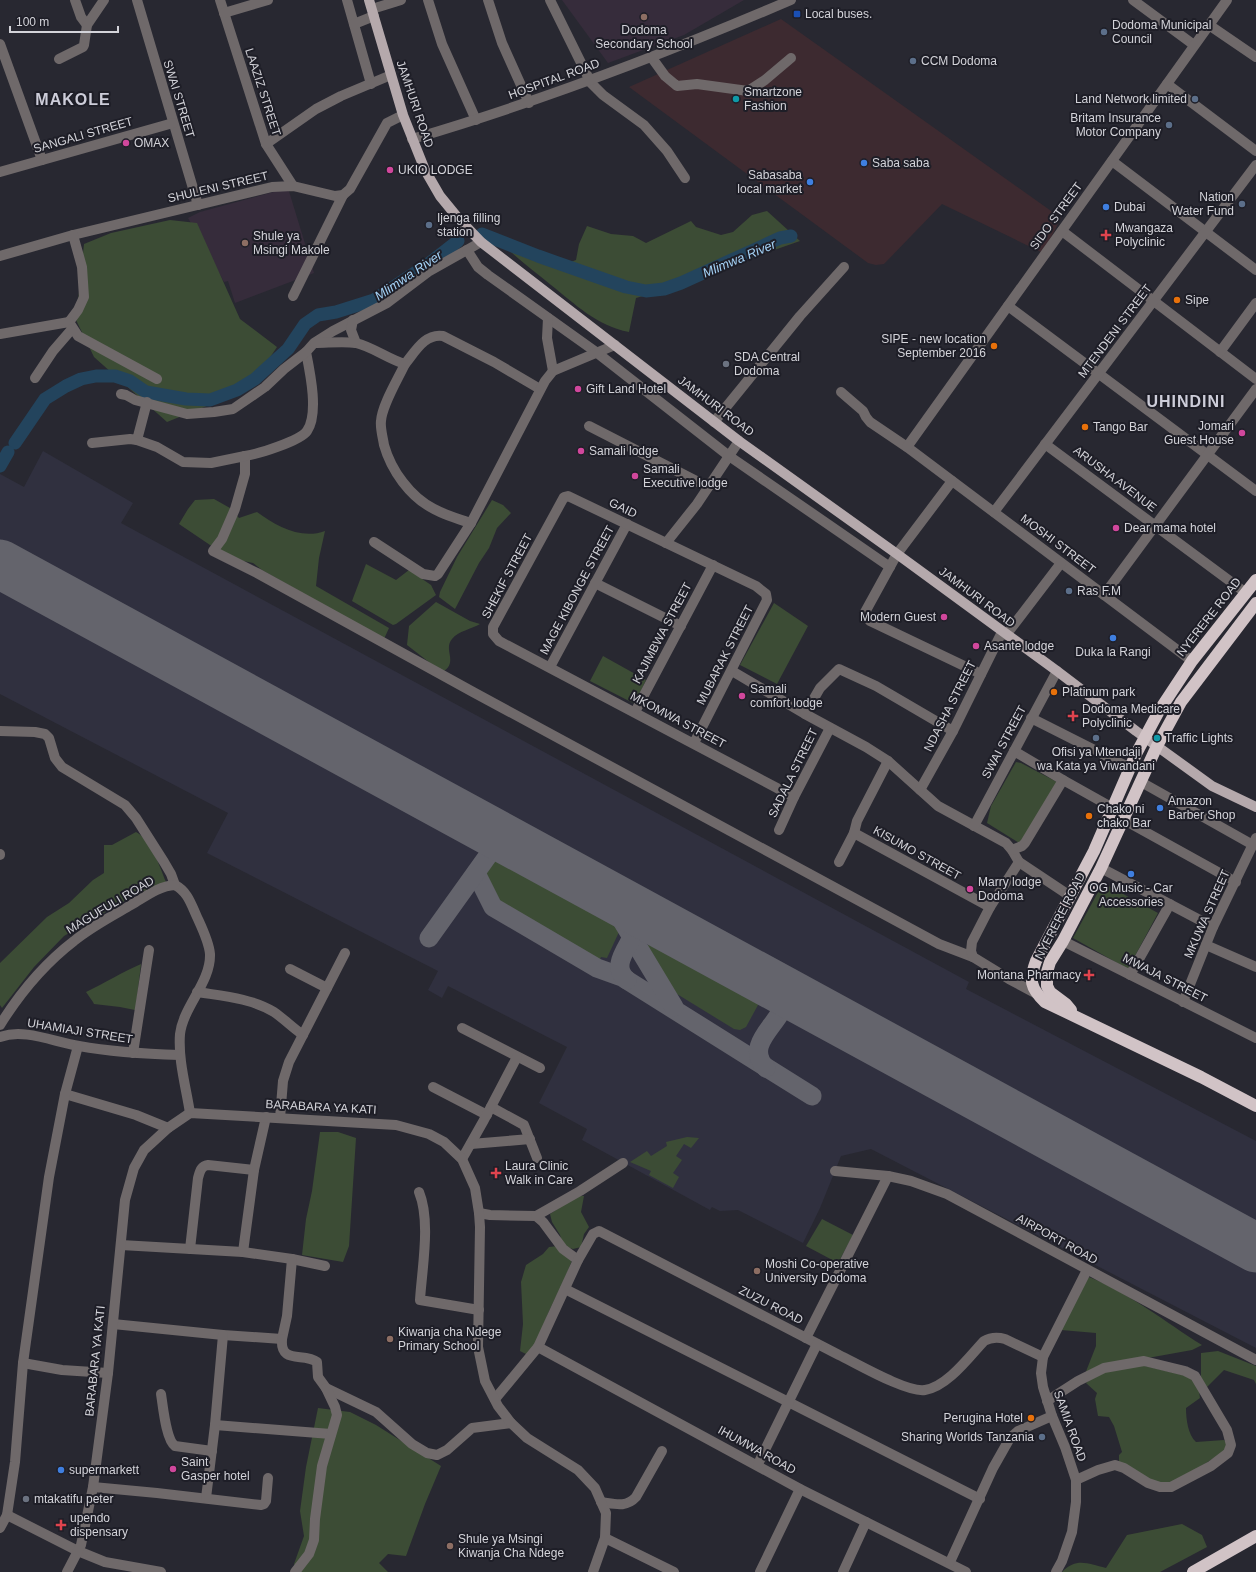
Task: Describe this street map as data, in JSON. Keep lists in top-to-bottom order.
{
  "streets": {
    "highway": ["NYERERE ROAD"],
    "main road": ["JAMHURI ROAD"],
    "street": [
      "HOSPITAL ROAD",
      "LAAZIZ STREET",
      "SWAI STREET",
      "SANGALI STREET",
      "SHULENI STREET",
      "SIDO STREET",
      "MTENDENI STREET",
      "ARUSHA AVENUE",
      "GAID",
      "MOSHI STREET",
      "SHEKIF STREET",
      "MAGE KIBONGE STREET",
      "KAJIMBWA STREET",
      "MUBARAK STREET",
      "NDASHA STREET",
      "MKOMWA STREET",
      "SADALA STREET",
      "KISUMO STREET",
      "MAGUFULI ROAD",
      "MKUWA STREET",
      "MWAJA STREET",
      "UHAMIAJI STREET",
      "BARABARA YA KATI",
      "AIRPORT ROAD",
      "ZUZU ROAD",
      "SAMIA ROAD",
      "IHUMWA ROAD"
    ]
  },
  "crossings": [
    ["HOSPITAL ROAD", "JAMHURI ROAD"],
    ["LAAZIZ STREET", "SHULENI STREET"],
    ["SWAI STREET", "JAMHURI ROAD"],
    ["SWAI STREET", "SANGALI STREET"],
    ["SWAI STREET", "SHULENI STREET"],
    ["JAMHURI ROAD", "NYERERE ROAD"],
    ["JAMHURI ROAD", "NDASHA STREET"],
    ["SIDO STREET", "MOSHI STREET"],
    ["MTENDENI STREET", "ARUSHA AVENUE"],
    ["MTENDENI STREET", "MOSHI STREET"],
    ["ARUSHA AVENUE", "NYERERE ROAD"],
    ["GAID", "SHEKIF STREET"],
    ["GAID", "MAGE KIBONGE STREET"],
    ["GAID", "KAJIMBWA STREET"],
    ["GAID", "MUBARAK STREET"],
    ["MOSHI STREET", "NYERERE ROAD"],
    ["MOSHI STREET", "NDASHA STREET"],
    ["SHEKIF STREET", "MAGE KIBONGE STREET"],
    ["SHEKIF STREET", "MKOMWA STREET"],
    ["MAGE KIBONGE STREET", "MKOMWA STREET"],
    ["NYERERE ROAD", "MWAJA STREET"],
    ["KAJIMBWA STREET", "MKOMWA STREET"],
    ["MUBARAK STREET", "MKOMWA STREET"],
    ["MKOMWA STREET", "SADALA STREET"],
    ["MKUWA STREET", "MWAJA STREET"],
    ["BARABARA YA KATI", "ZUZU ROAD"],
    ["AIRPORT ROAD", "SAMIA ROAD"],
    ["ZUZU ROAD", "SAMIA ROAD"],
    ["ZUZU ROAD", "IHUMWA ROAD"]
  ],
  "districts": ["MAKOLE", "UHINDINI"],
  "water": ["Mlimwa River"],
  "places": {
    "transit": ["Local buses."],
    "other": [
      "Dodoma Secondary School",
      "Dodoma Municipal Council",
      "CCM Dodoma",
      "Smartzone Fashion",
      "Land Network limited",
      "Britam Insurance Motor Company",
      "OMAX",
      "Saba saba",
      "UKIO LODGE",
      "Sabasaba local market",
      "Nation Water Fund",
      "Dubai",
      "Ijenga filling station",
      "Shule ya Msingi Makole",
      "Sipe",
      "SIPE - new location September 2016",
      "SDA Central Dodoma",
      "Gift Land Hotel",
      "Tango Bar",
      "Jomari Guest House",
      "Samali lodge",
      "Samali Executive lodge",
      "Dear mama hotel",
      "Ras F.M",
      "Modern Guest",
      "Duka la Rangi",
      "Asante lodge",
      "Platinum park",
      "Samali comfort lodge",
      "Ofisi ya Mtendaji wa Kata ya Viwandani",
      "Traffic Lights",
      "Amazon Barber Shop",
      "Chako ni chako Bar",
      "OG Music - Car Accessories",
      "Marry lodge Dodoma",
      "Moshi Co-operative University Dodoma",
      "Kiwanja cha Ndege Primary School",
      "Perugina Hotel",
      "Sharing Worlds Tanzania",
      "Saint Gasper hotel",
      "supermarkett",
      "mtakatifu peter",
      "Shule ya Msingi Kiwanja Cha Ndege"
    ],
    "health": [
      "Mwangaza Polyclinic",
      "Dodoma Medicare Polyclinic",
      "Montana Pharmacy",
      "Laura Clinic Walk in Care",
      "upendo dispensary"
    ]
  },
  "scale_bar": "100 m"
}
